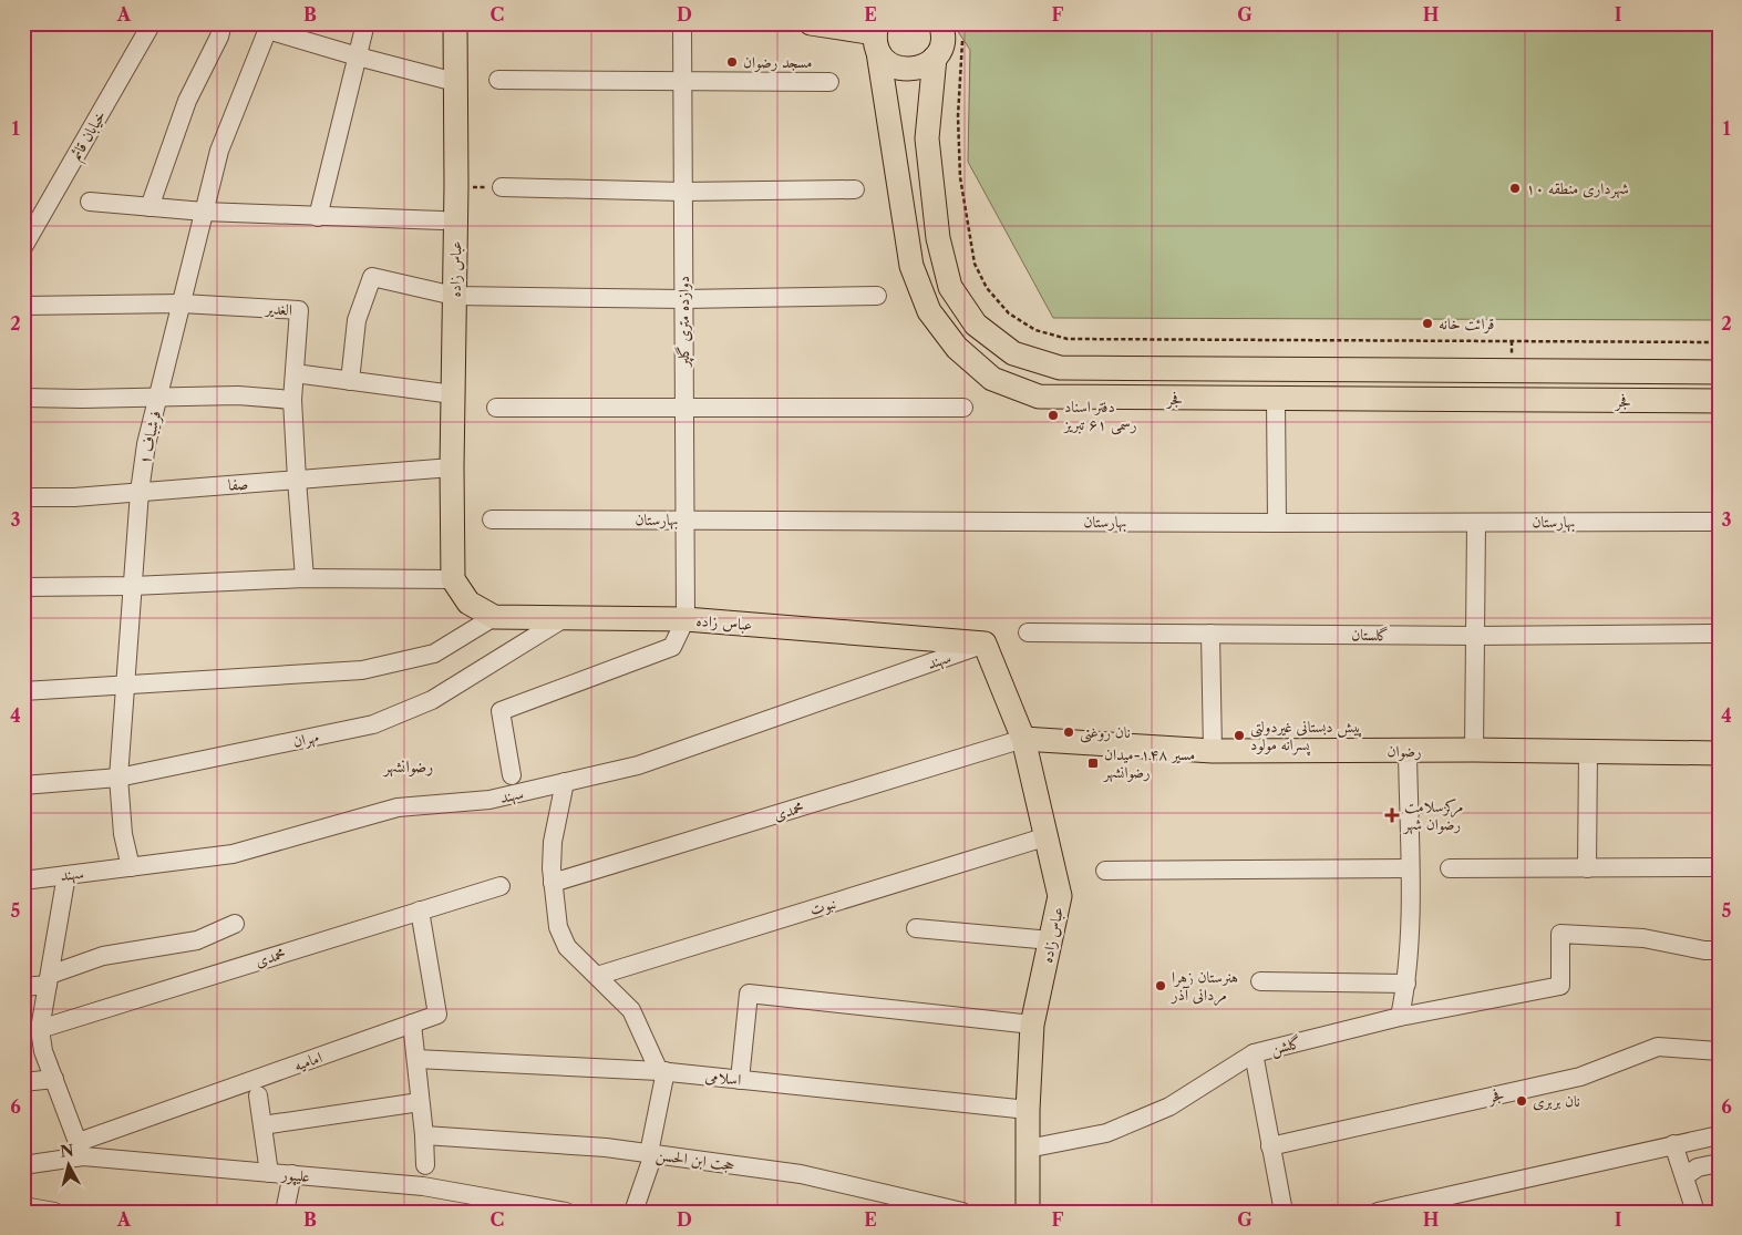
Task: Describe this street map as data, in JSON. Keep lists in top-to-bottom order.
{
  "streets": {
    "main road": ["عباس زاده", "فجر", "رضوان"],
    "street": [
      "خیابان قائم",
      "الغدیر",
      "دوازده متری گلپر",
      "فرشباف ۱",
      "صفا",
      "بهارستان",
      "گلستان",
      "سهند",
      "مهران",
      "محمدی",
      "نبوت",
      "گلشن",
      "امامیه",
      "اسلامی",
      "حجت ابن الحسن",
      "علیپور"
    ]
  },
  "crossings": [
    ["عباس زاده", "دوازده متری گلپر"],
    ["عباس زاده", "صفا"],
    ["عباس زاده", "سهند"],
    ["عباس زاده", "مهران"],
    ["عباس زاده", "رضوان"],
    ["عباس زاده", "محمدی"],
    ["عباس زاده", "نبوت"],
    ["عباس زاده", "گلشن"],
    ["عباس زاده", "اسلامی"],
    ["الغدیر", "فرشباف ۱"],
    ["الغدیر", "صفا"],
    ["دوازده متری گلپر", "بهارستان"],
    ["فرشباف ۱", "صفا"],
    ["فرشباف ۱", "سهند"],
    ["فرشباف ۱", "مهران"],
    ["رضوان", "محمدی"],
    ["محمدی", "امامیه"],
    ["امامیه", "علیپور"]
  ],
  "districts": ["رضوانشهر"],
  "places": {
    "other": [
      "مسجد رضوان",
      "شهرداری منطقه ۱۰",
      "قرائت خانه",
      "دفتر اسناد رسمی ۶۱ تبریز",
      "نان روغنی",
      "پیش دبستانی غیردولتی پسرانه مولود",
      "هنرستان زهرا مردانی آذر",
      "نان بربری"
    ],
    "transit": ["مسیر ۱۴۸-میدان رضوانشهر"],
    "health": ["مرکزسلامت رضوان شهر"]
  },
  "north": "top",
  "grid": {
    "columns": [
      "A",
      "B",
      "C",
      "D",
      "E",
      "F",
      "G",
      "H",
      "I"
    ],
    "rows": [
      "1",
      "2",
      "3",
      "4",
      "5",
      "6"
    ]
  }
}
